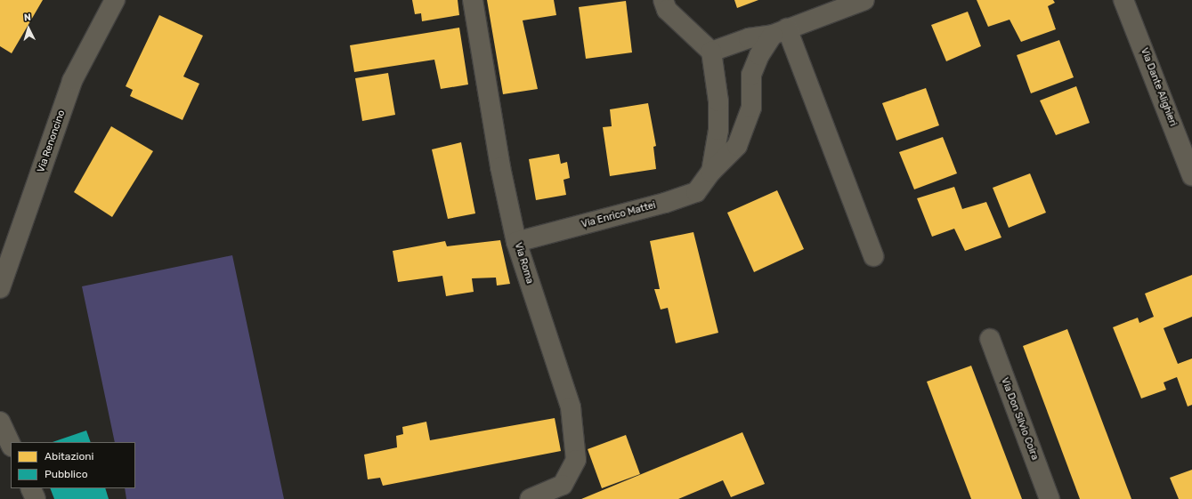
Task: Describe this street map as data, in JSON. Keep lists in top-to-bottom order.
{
  "streets": {
    "street": [
      "Via Dante Alighieri",
      "Via Renoncino",
      "Via Enrico Mattei",
      "Via Roma",
      "Via Don Silvio Coira"
    ]
  },
  "crossings": [
    ["Via Enrico Mattei", "Via Roma"]
  ],
  "legend": ["Abitazioni", "Pubblico"],
  "north": "top"
}
